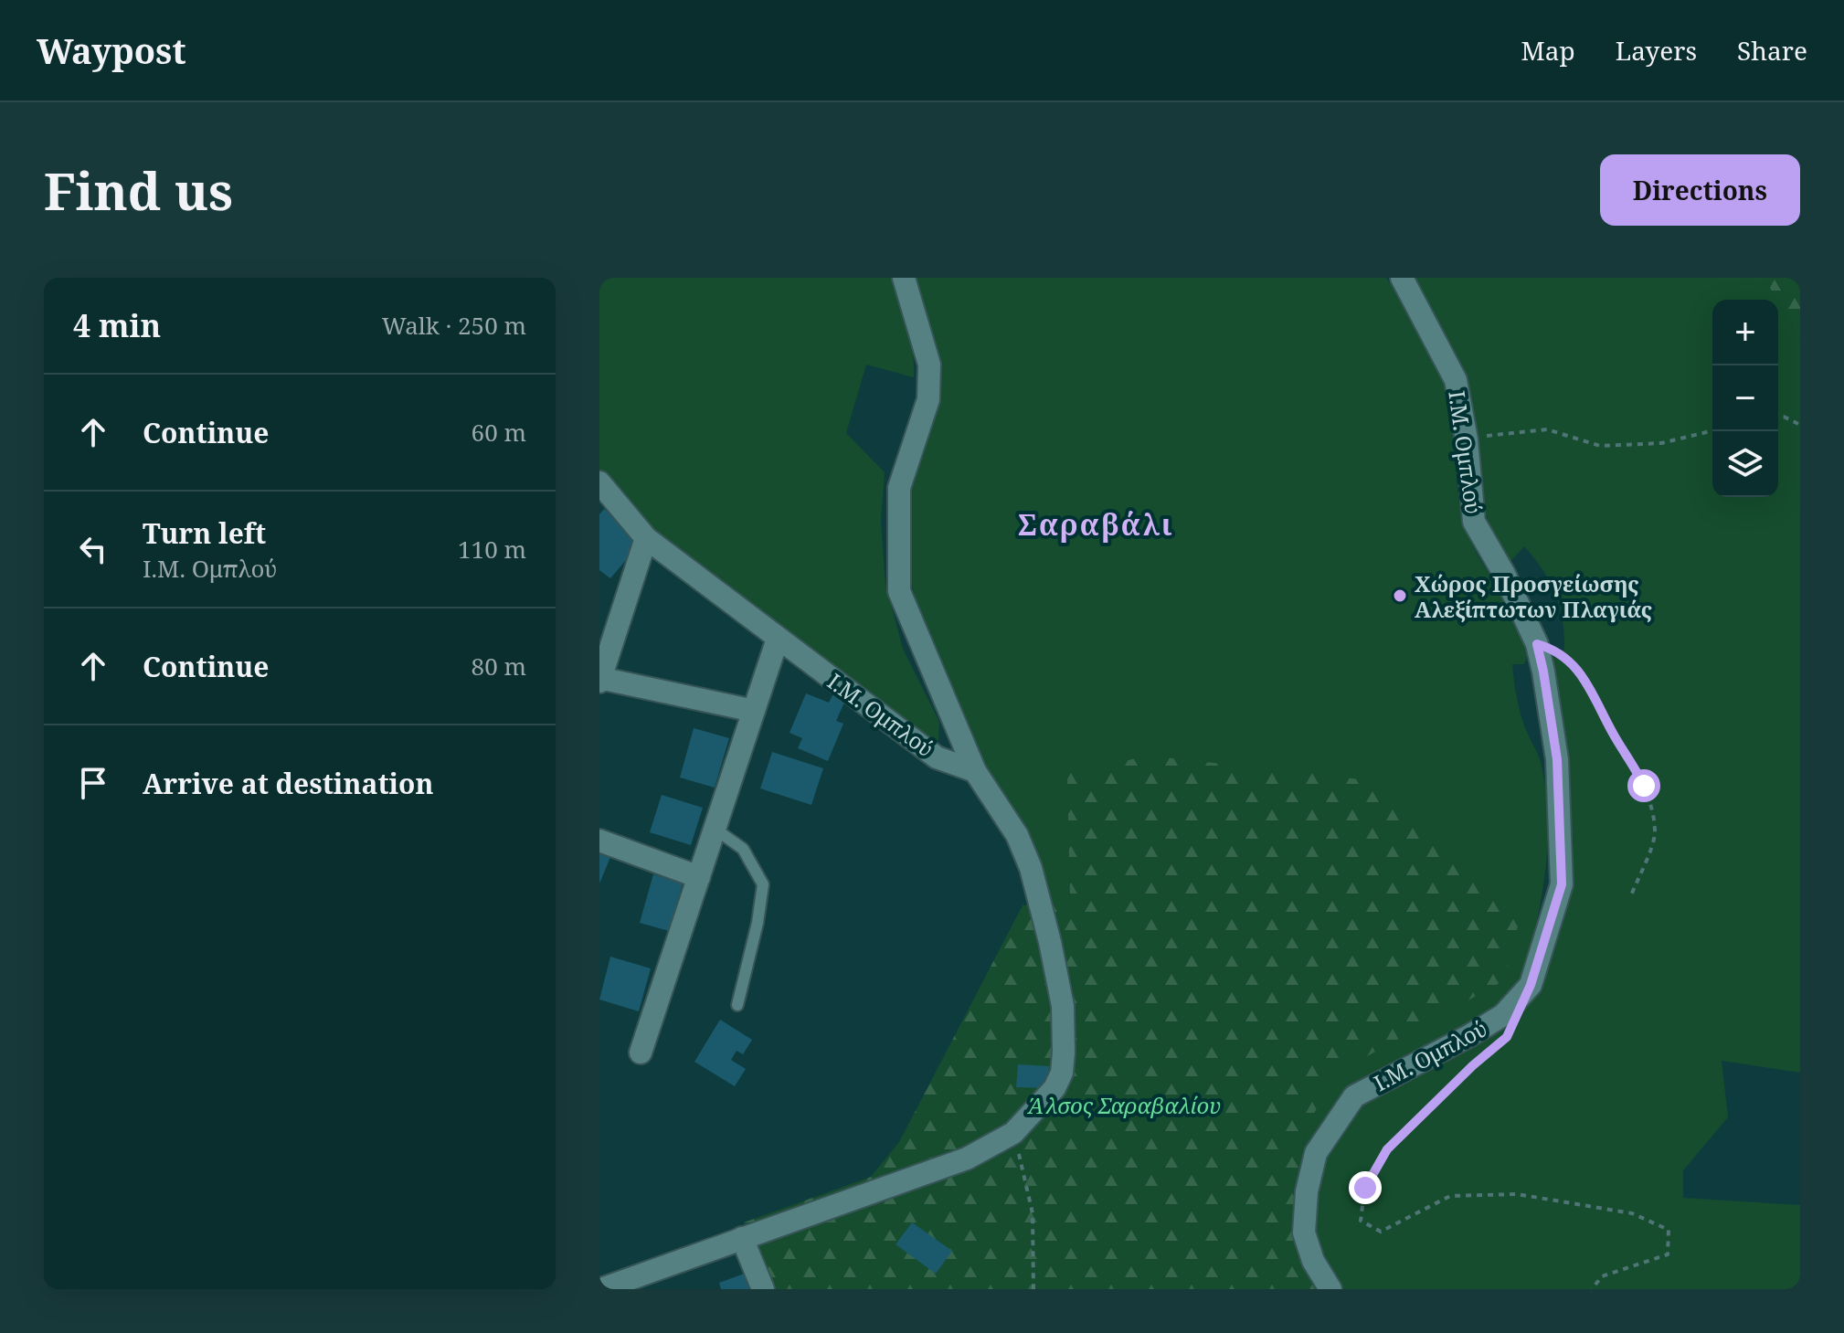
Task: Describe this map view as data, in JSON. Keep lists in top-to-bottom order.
{
  "streets": {
    "street": ["Ι.Μ. Ομπλού"]
  },
  "districts": ["Σαραβάλι"],
  "parks": ["Άλσος Σαραβαλίου"],
  "places": ["Χώρος Προσγείωσης Αλεξίπτωτων Πλαγιάς"],
  "page": {
    "header": "Waypost",
    "nav": ["Map", "Layers", "Share"],
    "buttons": "Directions",
    "title": "Find us",
    "heading": ["4 min", "Walk · 250 m"],
    "map_buttons": ["+", "−"],
    "list": [
      ["Continue", "60 m"],
      ["Turn left", "Ι.Μ. Ομπλού", "110 m"],
      ["Continue", "80 m"],
      "Arrive at destination"
    ]
  }
}
